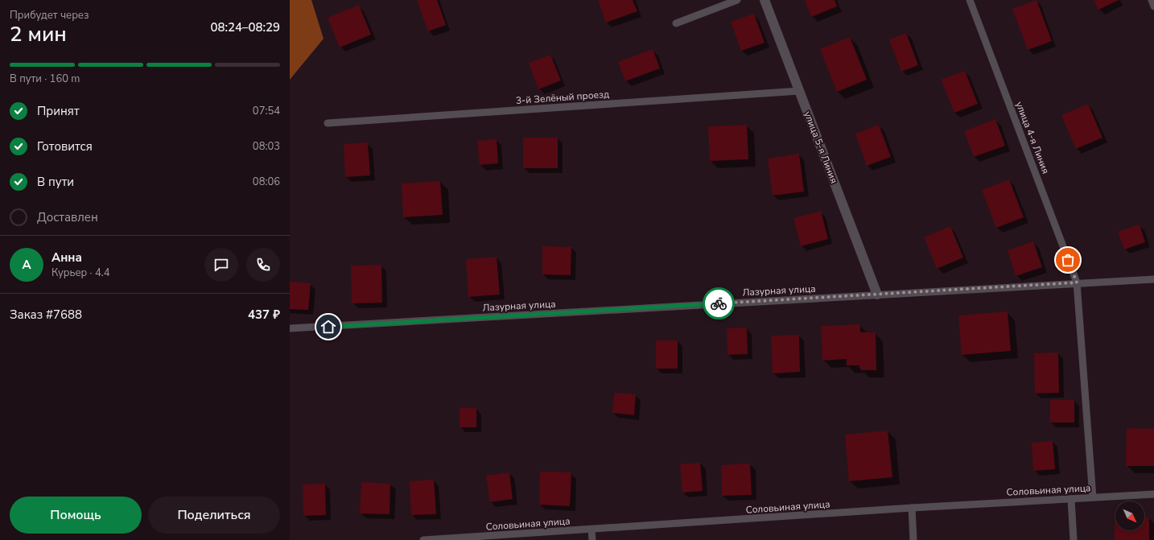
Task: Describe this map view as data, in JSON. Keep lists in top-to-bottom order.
{
  "streets": {
    "street": ["улица 5-я Линия"],
    "lane": [
      "3-й Зелёный проезд",
      "улица 4-я Линия",
      "Лазурная улица",
      "Соловьиная улица"
    ]
  },
  "crossings": [
    ["3-й Зелёный проезд", "улица 5-я Линия"],
    ["улица 4-я Линия", "Лазурная улица"],
    ["улица 4-я Линия", "Соловьиная улица"],
    ["улица 5-я Линия", "Лазурная улица"]
  ],
  "north": "bottom right",
  "page": {
    "heading": ["2 мин", "Прибудет через", "08:24–08:29"],
    "panel": [
      "Анна",
      "Курьер · 4.4",
      "Заказ #7688",
      "437 ₽"
    ],
    "bar": "В пути · 160 m",
    "list": [
      ["Принят", "07:54"],
      ["Готовится", "08:03"],
      ["В пути", "08:06"],
      "Доставлен"
    ],
    "round": "А",
    "buttons": ["Помощь", "Поделиться"]
  }
}
